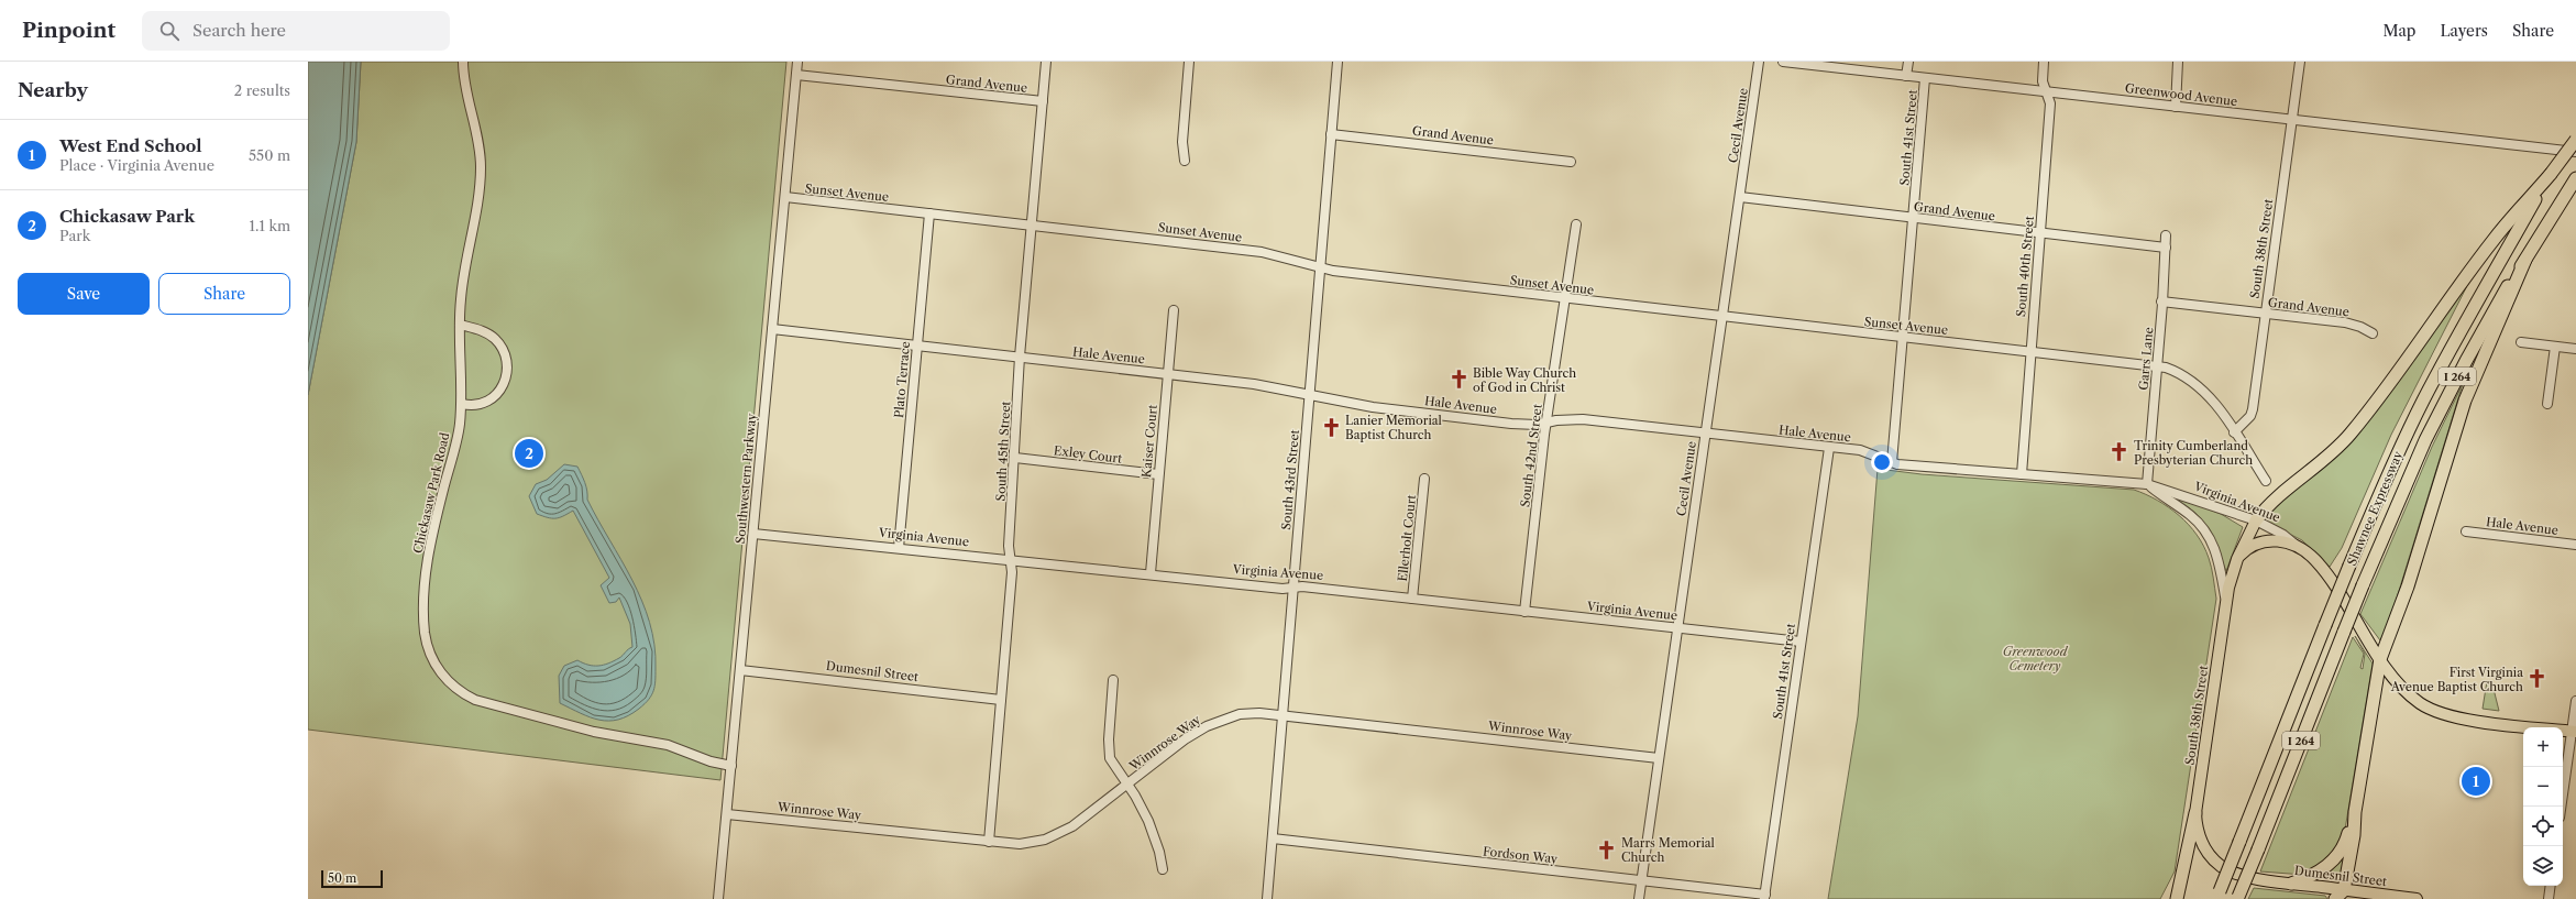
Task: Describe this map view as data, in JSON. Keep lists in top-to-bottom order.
{
  "streets": {
    "highway": ["I 264", "Shawnee Expressway"],
    "main road": ["South 38th Street", "Virginia Avenue", "Dumesnil Street"],
    "street": [
      "Grand Avenue",
      "Greenwood Avenue",
      "Cecil Avenue",
      "South 41st Street",
      "Sunset Avenue",
      "South 40th Street",
      "Hale Avenue",
      "Garrs Lane",
      "Plato Terrace",
      "Kaiser Court",
      "South 45th Street",
      "Exley Court",
      "South 42nd Street",
      "Southwestern Parkway",
      "South 43rd Street",
      "Chickasaw Park Road",
      "Ellerholt Court",
      "Winnrose Way",
      "Fordson Way"
    ]
  },
  "crossings": [
    ["Grand Avenue", "Cecil Avenue"],
    ["Grand Avenue", "South 41st Street"],
    ["Grand Avenue", "South 38th Street"],
    ["Grand Avenue", "South 40th Street"],
    ["Grand Avenue", "Garrs Lane"],
    ["Grand Avenue", "South 45th Street"],
    ["Grand Avenue", "Southwestern Parkway"],
    ["Grand Avenue", "South 43rd Street"],
    ["Greenwood Avenue", "South 41st Street"],
    ["Greenwood Avenue", "South 38th Street"],
    ["Greenwood Avenue", "South 40th Street"],
    ["Cecil Avenue", "Sunset Avenue"],
    ["Cecil Avenue", "Hale Avenue"],
    ["Cecil Avenue", "Virginia Avenue"],
    ["Cecil Avenue", "Winnrose Way"],
    ["Cecil Avenue", "Fordson Way"],
    ["South 41st Street", "Sunset Avenue"],
    ["South 41st Street", "Hale Avenue"],
    ["South 41st Street", "Virginia Avenue"],
    ["South 41st Street", "Fordson Way"],
    ["Sunset Avenue", "South 38th Street"],
    ["Sunset Avenue", "South 40th Street"],
    ["Sunset Avenue", "Garrs Lane"],
    ["Sunset Avenue", "Plato Terrace"],
    ["Sunset Avenue", "South 45th Street"],
    ["Sunset Avenue", "South 42nd Street"],
    ["Sunset Avenue", "Southwestern Parkway"],
    ["Sunset Avenue", "South 43rd Street"],
    ["South 38th Street", "Virginia Avenue"],
    ["South 38th Street", "Dumesnil Street"],
    ["South 40th Street", "Hale Avenue"],
    ["Hale Avenue", "Garrs Lane"],
    ["Hale Avenue", "Plato Terrace"],
    ["Hale Avenue", "Kaiser Court"],
    ["Hale Avenue", "South 45th Street"],
    ["Hale Avenue", "South 42nd Street"],
    ["Hale Avenue", "Southwestern Parkway"],
    ["Hale Avenue", "South 43rd Street"],
    ["Hale Avenue", "Virginia Avenue"],
    ["Garrs Lane", "Virginia Avenue"],
    ["Plato Terrace", "Virginia Avenue"],
    ["Kaiser Court", "Exley Court"],
    ["Kaiser Court", "Virginia Avenue"],
    ["South 45th Street", "Exley Court"],
    ["South 45th Street", "Virginia Avenue"],
    ["South 45th Street", "Dumesnil Street"],
    ["South 45th Street", "Winnrose Way"],
    ["South 42nd Street", "Virginia Avenue"],
    ["Southwestern Parkway", "Chickasaw Park Road"],
    ["Southwestern Parkway", "Virginia Avenue"],
    ["Southwestern Parkway", "Dumesnil Street"],
    ["Southwestern Parkway", "Winnrose Way"],
    ["South 43rd Street", "Virginia Avenue"],
    ["South 43rd Street", "Winnrose Way"],
    ["South 43rd Street", "Fordson Way"],
    ["Virginia Avenue", "Ellerholt Court"]
  ],
  "parks": ["Greenwood Cemetery"],
  "places": {
    "church": [
      "Bible Way Church of God in Christ",
      "Lanier Memorial Baptist Church",
      "Trinity Cumberland Presbyterian Church",
      "First Virginia Avenue Baptist Church",
      "Marrs Memorial Church"
    ]
  },
  "scale_bar": "50 m",
  "page": {
    "header": "Pinpoint",
    "search": "Search here",
    "nav": ["Map", "Layers", "Share"],
    "heading": ["Nearby", "2 results"],
    "list": [
      {
        "mark": "1",
        "name": "West End School",
        "note": "Place · Virginia Avenue",
        "value": "550 m"
      },
      {
        "mark": "2",
        "name": "Chickasaw Park",
        "note": "Park",
        "value": "1.1 km"
      }
    ],
    "buttons": ["Save", "Share"],
    "pins": ["2", "1"],
    "map_buttons": ["+", "−"],
    "scale": "50 m"
  }
}
